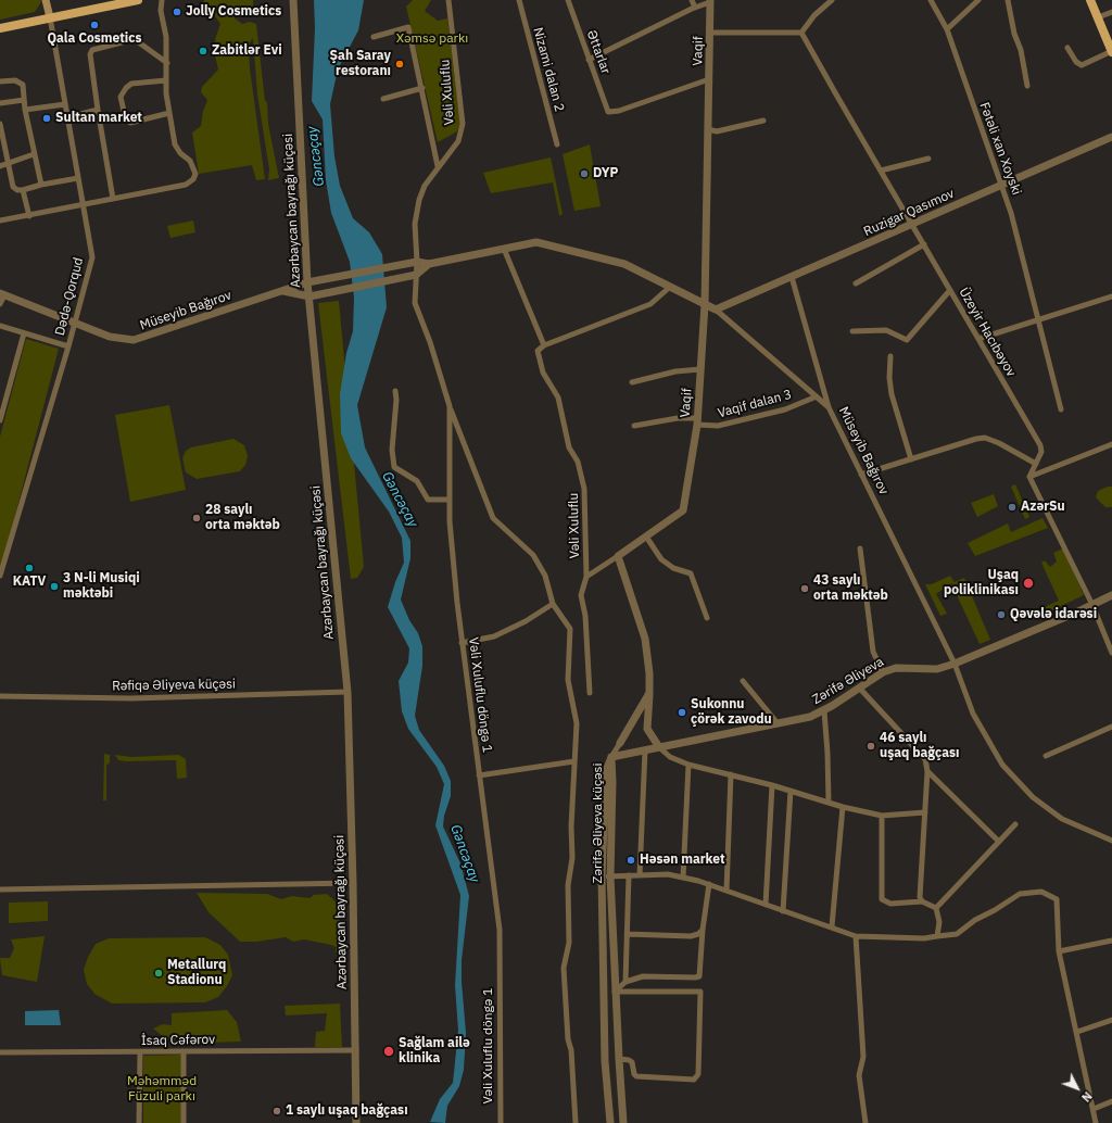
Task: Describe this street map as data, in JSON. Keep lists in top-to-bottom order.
{
  "streets": {
    "street": [
      "Vaqif",
      "Əttarlar",
      "Nizami dalan 2",
      "Vəli Xuluflu",
      "Fətəli xan Xoyski",
      "Azərbaycan bayrağı küçəsi",
      "Ruzigar Qasımov",
      "Dədə-Qorqud",
      "Müseyib Bağırov",
      "Üzeyir Hacıbəyov",
      "Vaqif dalan 3",
      "Zərifə Əliyeva",
      "Rəfiqə Əliyeva küçəsi",
      "Vəli Xuluflu döngə 1",
      "Zərifə Əliyeva küçəsi",
      "İsaq Cəfərov"
    ]
  },
  "crossings": [
    ["Vaqif", "Əttarlar"],
    ["Vaqif", "Vəli Xuluflu"],
    ["Vaqif", "Müseyib Bağırov"],
    ["Vaqif", "Vaqif dalan 3"],
    ["Vəli Xuluflu", "Müseyib Bağırov"],
    ["Vəli Xuluflu", "Vəli Xuluflu döngə 1"],
    ["Fətəli xan Xoyski", "Ruzigar Qasımov"],
    ["Azərbaycan bayrağı küçəsi", "Müseyib Bağırov"],
    ["Azərbaycan bayrağı küçəsi", "Rəfiqə Əliyeva küçəsi"],
    ["Azərbaycan bayrağı küçəsi", "İsaq Cəfərov"],
    ["Ruzigar Qasımov", "Müseyib Bağırov"],
    ["Ruzigar Qasımov", "Üzeyir Hacıbəyov"],
    ["Dədə-Qorqud", "Müseyib Bağırov"],
    ["Müseyib Bağırov", "Vaqif dalan 3"],
    ["Müseyib Bağırov", "Zərifə Əliyeva"],
    ["Müseyib Bağırov", "Vəli Xuluflu döngə 1"],
    ["Zərifə Əliyeva", "Zərifə Əliyeva küçəsi"]
  ],
  "water": ["Gəncəçay"],
  "parks": ["Xəmsə parkı", "Məhəmməd Füzuli parkı"],
  "places": [
    "Jolly Cosmetics",
    "Qala Cosmetics",
    "Zabitlər Evi",
    "Şah Saray restoranı",
    "Sultan market",
    "DYP",
    "AzərSu",
    "28 saylı orta məktəb",
    "KATV",
    "Uşaq poliklinikası",
    "3 N-li Musiqi məktəbi",
    "43 saylı orta məktəb",
    "Qəvələ idarəsi",
    "Sukonnu çörək zavodu",
    "46 saylı uşaq bağçası",
    "Həsən market",
    "Metallurq Stadionu",
    "Sağlam ailə klinika",
    "1 saylı uşaq bağçası"
  ],
  "north": "bottom right"
}
